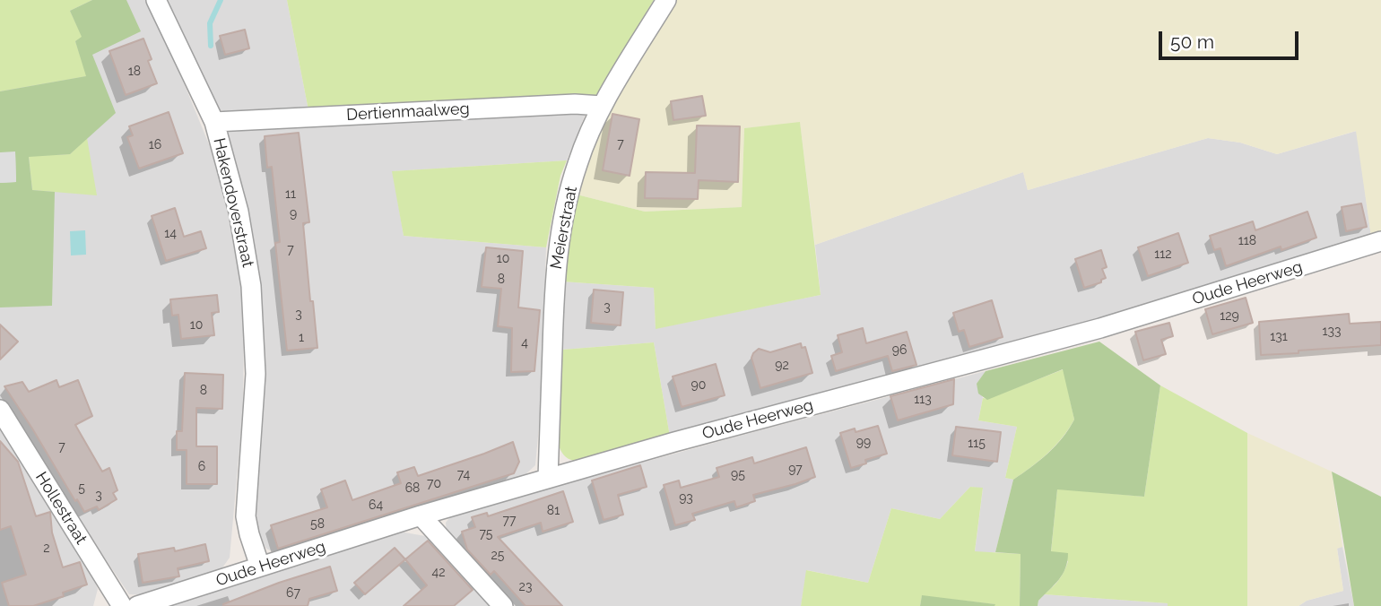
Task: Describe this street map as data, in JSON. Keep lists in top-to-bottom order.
{
  "streets": {
    "street": [
      "Dertienmaalweg",
      "Hakendoverstraat",
      "Meierstraat",
      "Oude Heerweg",
      "Hollestraat"
    ]
  },
  "crossings": [
    ["Dertienmaalweg", "Hakendoverstraat"],
    ["Dertienmaalweg", "Meierstraat"],
    ["Hakendoverstraat", "Oude Heerweg"],
    ["Meierstraat", "Oude Heerweg"]
  ],
  "house_numbers": [
    "18",
    "7",
    "16",
    "11",
    "9",
    "14",
    "118",
    "7",
    "112",
    "10",
    "8",
    "3",
    "3",
    "129",
    "10",
    "133",
    "131",
    "1",
    "4",
    "96",
    "92",
    "90",
    "8",
    "113",
    "99",
    "115",
    "7",
    "6",
    "97",
    "74",
    "95",
    "70",
    "5",
    "68",
    "3",
    "93",
    "64",
    "81",
    "77",
    "58",
    "75",
    "2",
    "25",
    "42",
    "23",
    "67"
  ],
  "scale_bar": "50 m"
}
